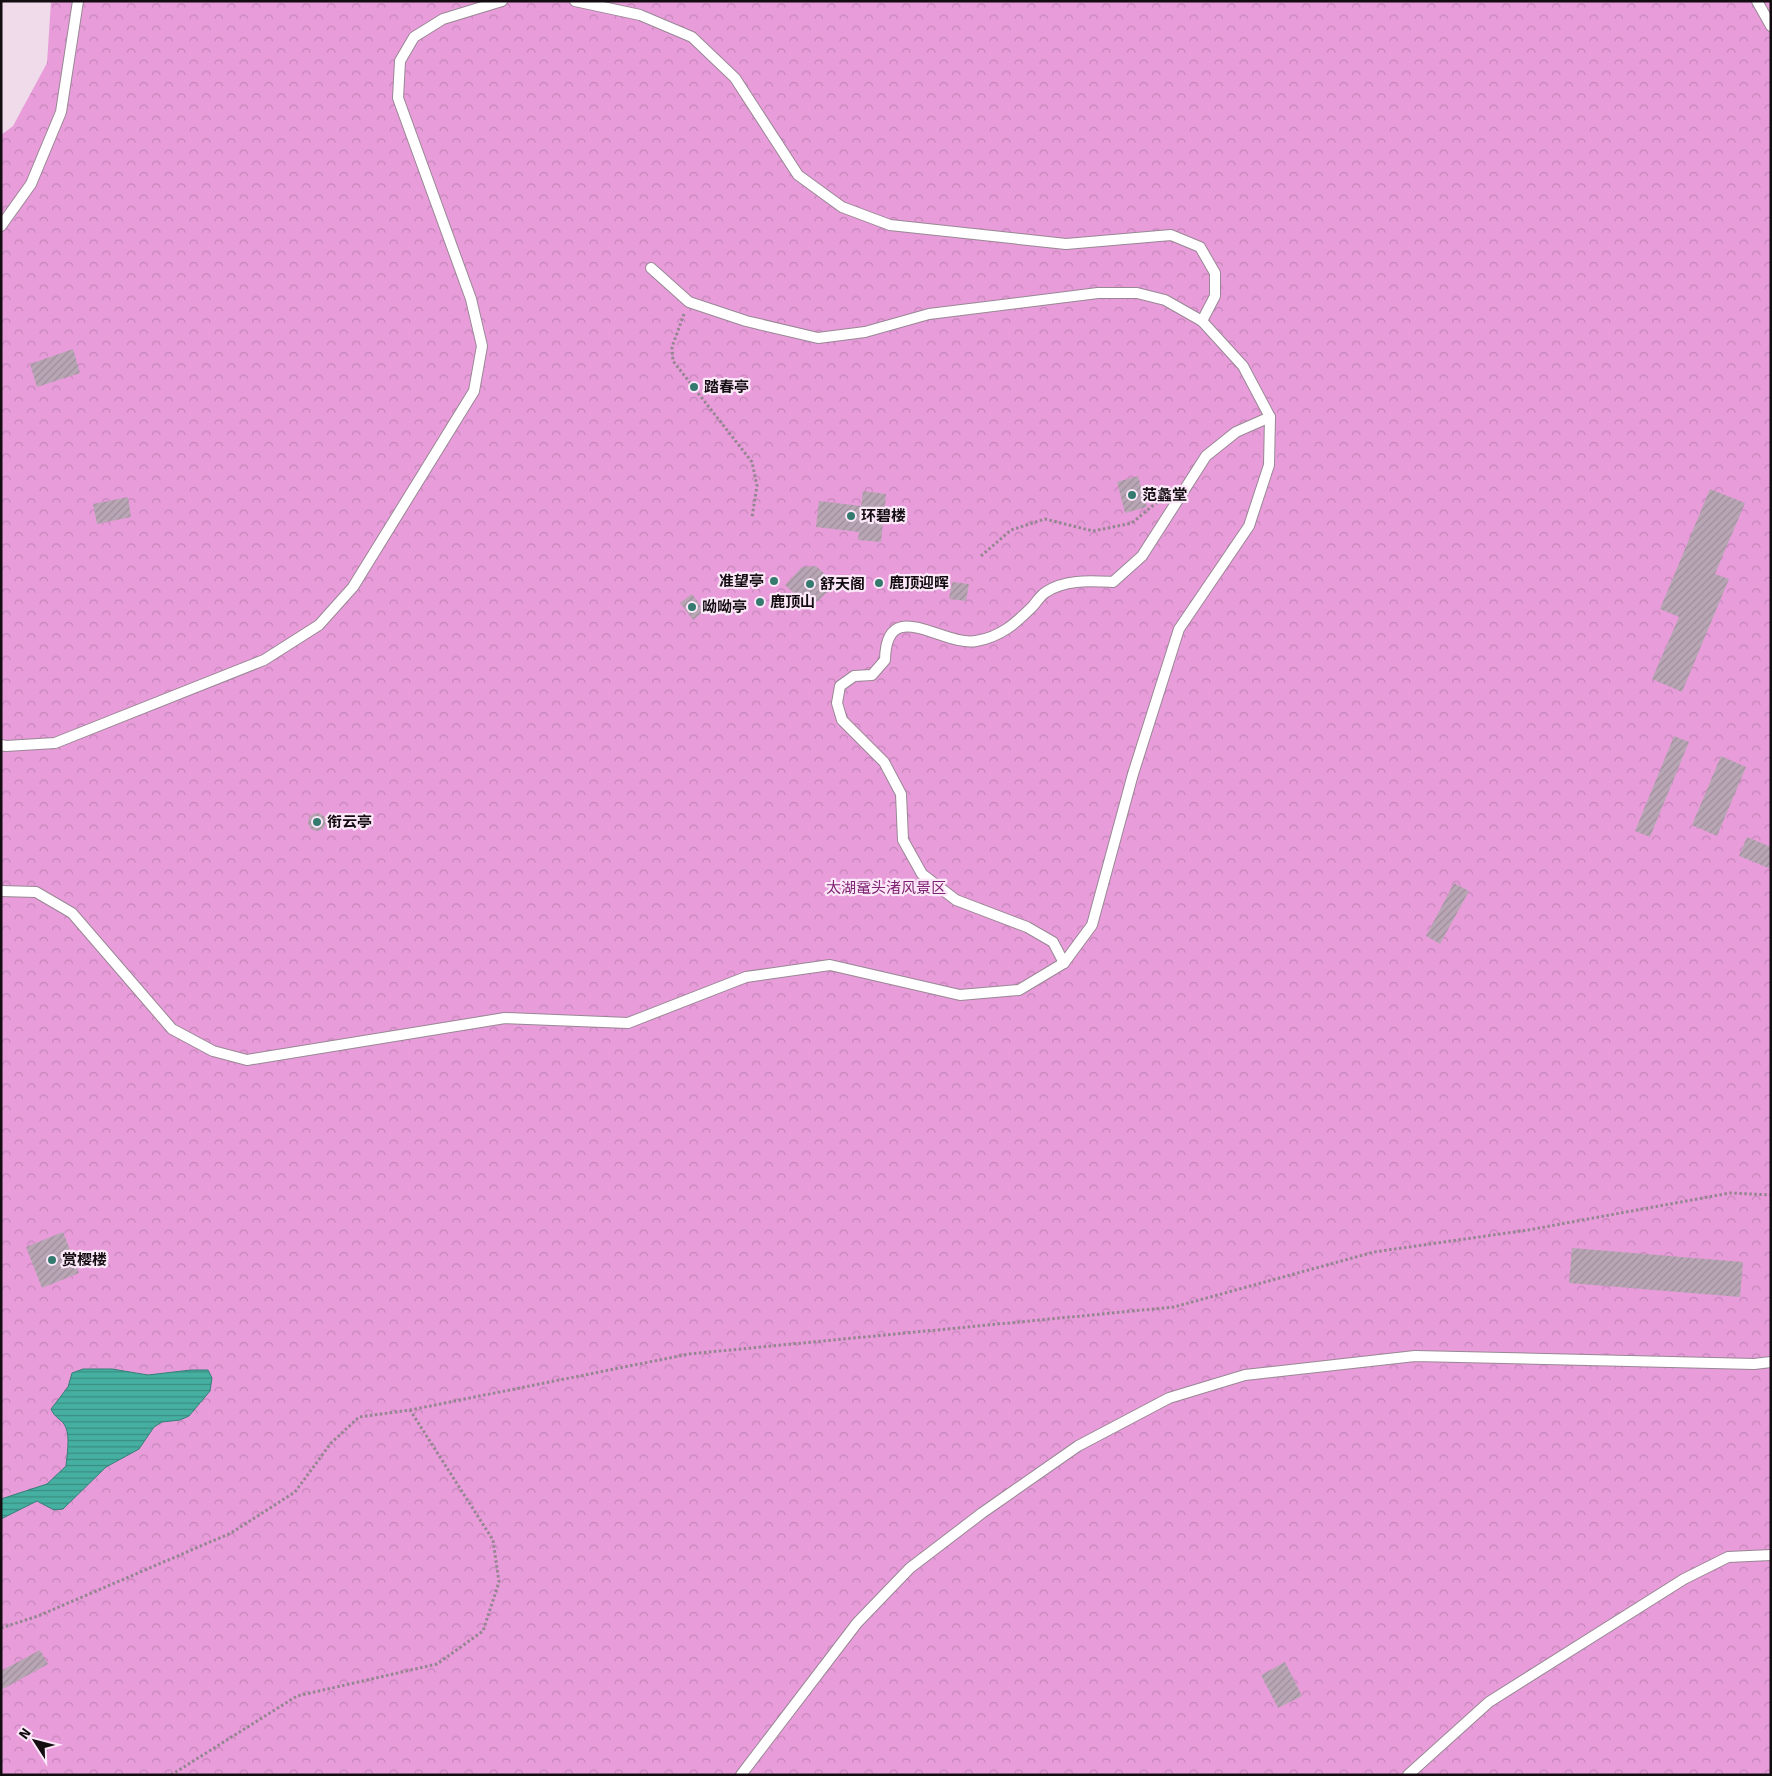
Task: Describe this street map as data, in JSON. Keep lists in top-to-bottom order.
{
  "parks": ["太湖鼋头渚风景区"],
  "places": [
    "踏春亭",
    "范蠡堂",
    "环碧楼",
    "准望亭",
    "鹿顶迎晖",
    "舒天阁",
    "鹿顶山",
    "呦呦亭",
    "衔云亭",
    "赏樱楼"
  ],
  "north": "top left"
}
